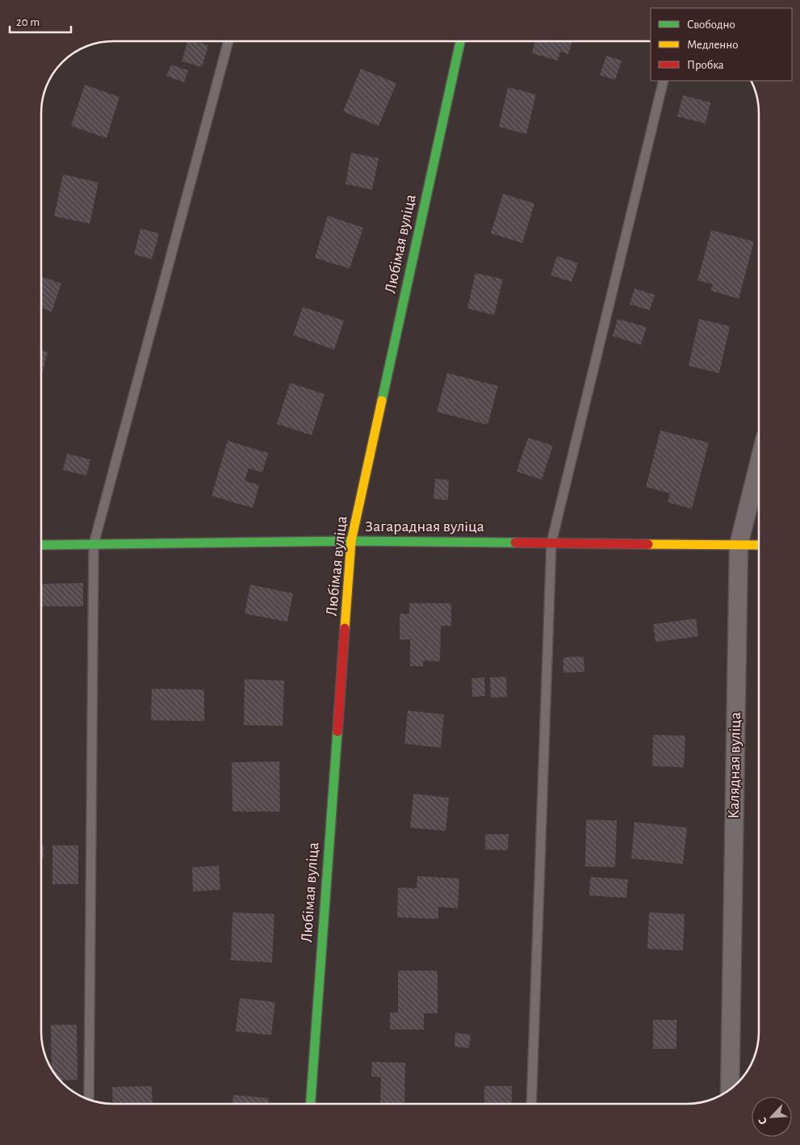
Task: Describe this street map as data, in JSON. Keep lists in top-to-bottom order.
{
  "streets": {
    "street": ["Любімая вуліца", "Загарадная вуліца", "Калядная вуліца"]
  },
  "crossings": [
    ["Любімая вуліца", "Загарадная вуліца"],
    ["Загарадная вуліца", "Калядная вуліца"]
  ],
  "legend": ["Свободно", "Медленно", "Пробка"],
  "scale_bar": "20 m",
  "north": "bottom left"
}
